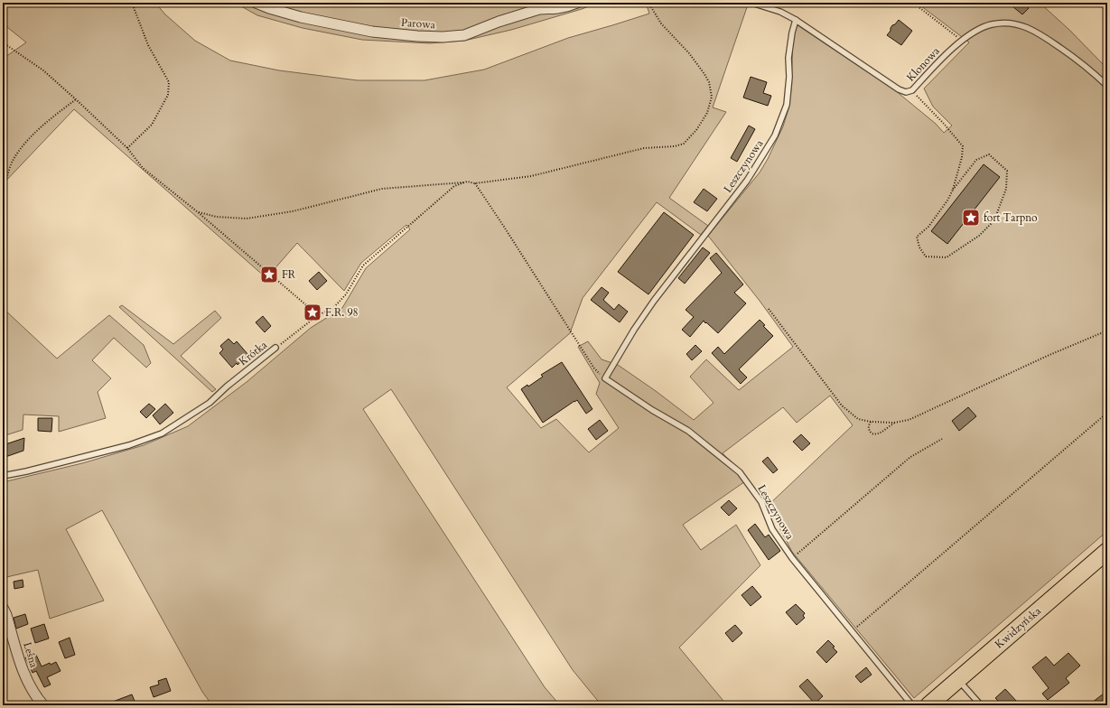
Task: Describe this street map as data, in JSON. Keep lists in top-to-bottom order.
{
  "streets": {
    "main road": ["Kwidzyńska"],
    "street": ["Parowa", "Leśna"],
    "lane": ["Klonowa", "Leszczynowa", "Krótka"]
  },
  "crossings": [
    ["Klonowa", "Leszczynowa"]
  ],
  "places": {
    "place": ["fort Tarpno", "FR", "F.R. 98"]
  }
}
